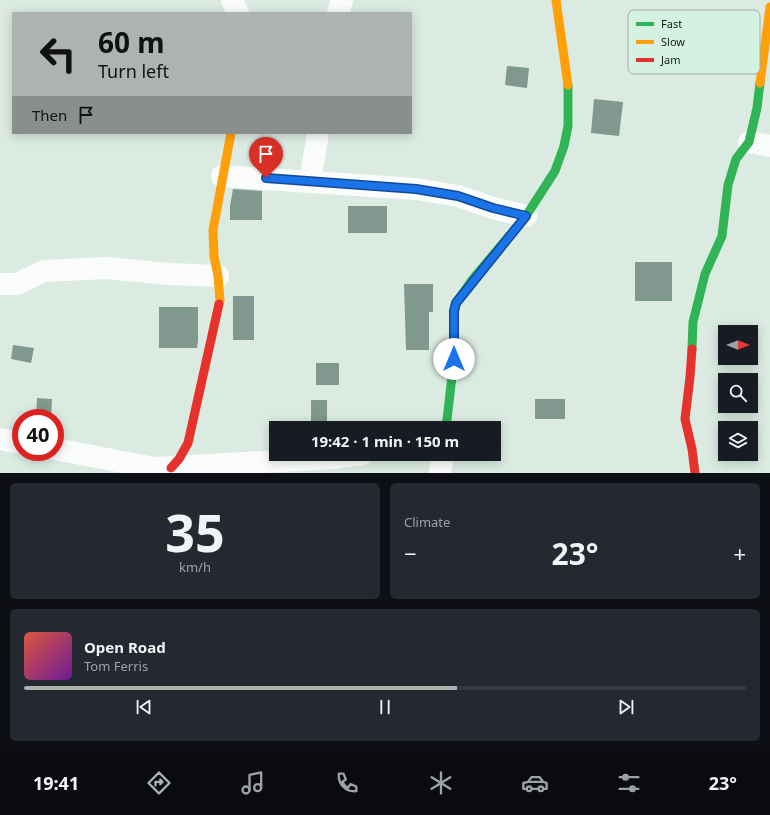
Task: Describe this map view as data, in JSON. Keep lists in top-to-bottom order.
{
  "legend": ["Fast", "Slow", "Jam"],
  "north": "right",
  "page": {
    "turn": ["60 m", "Turn left"],
    "then": "Then",
    "limit": "40",
    "trip": "19:42 · 1 min · 150 m",
    "tile": [
      ["35", "km/h"],
      "Climate"
    ],
    "heat": ["−", "23°", "+"],
    "song": ["Open Road", "Tom Ferris"],
    "tabs": ["19:41", "23°"]
  }
}
